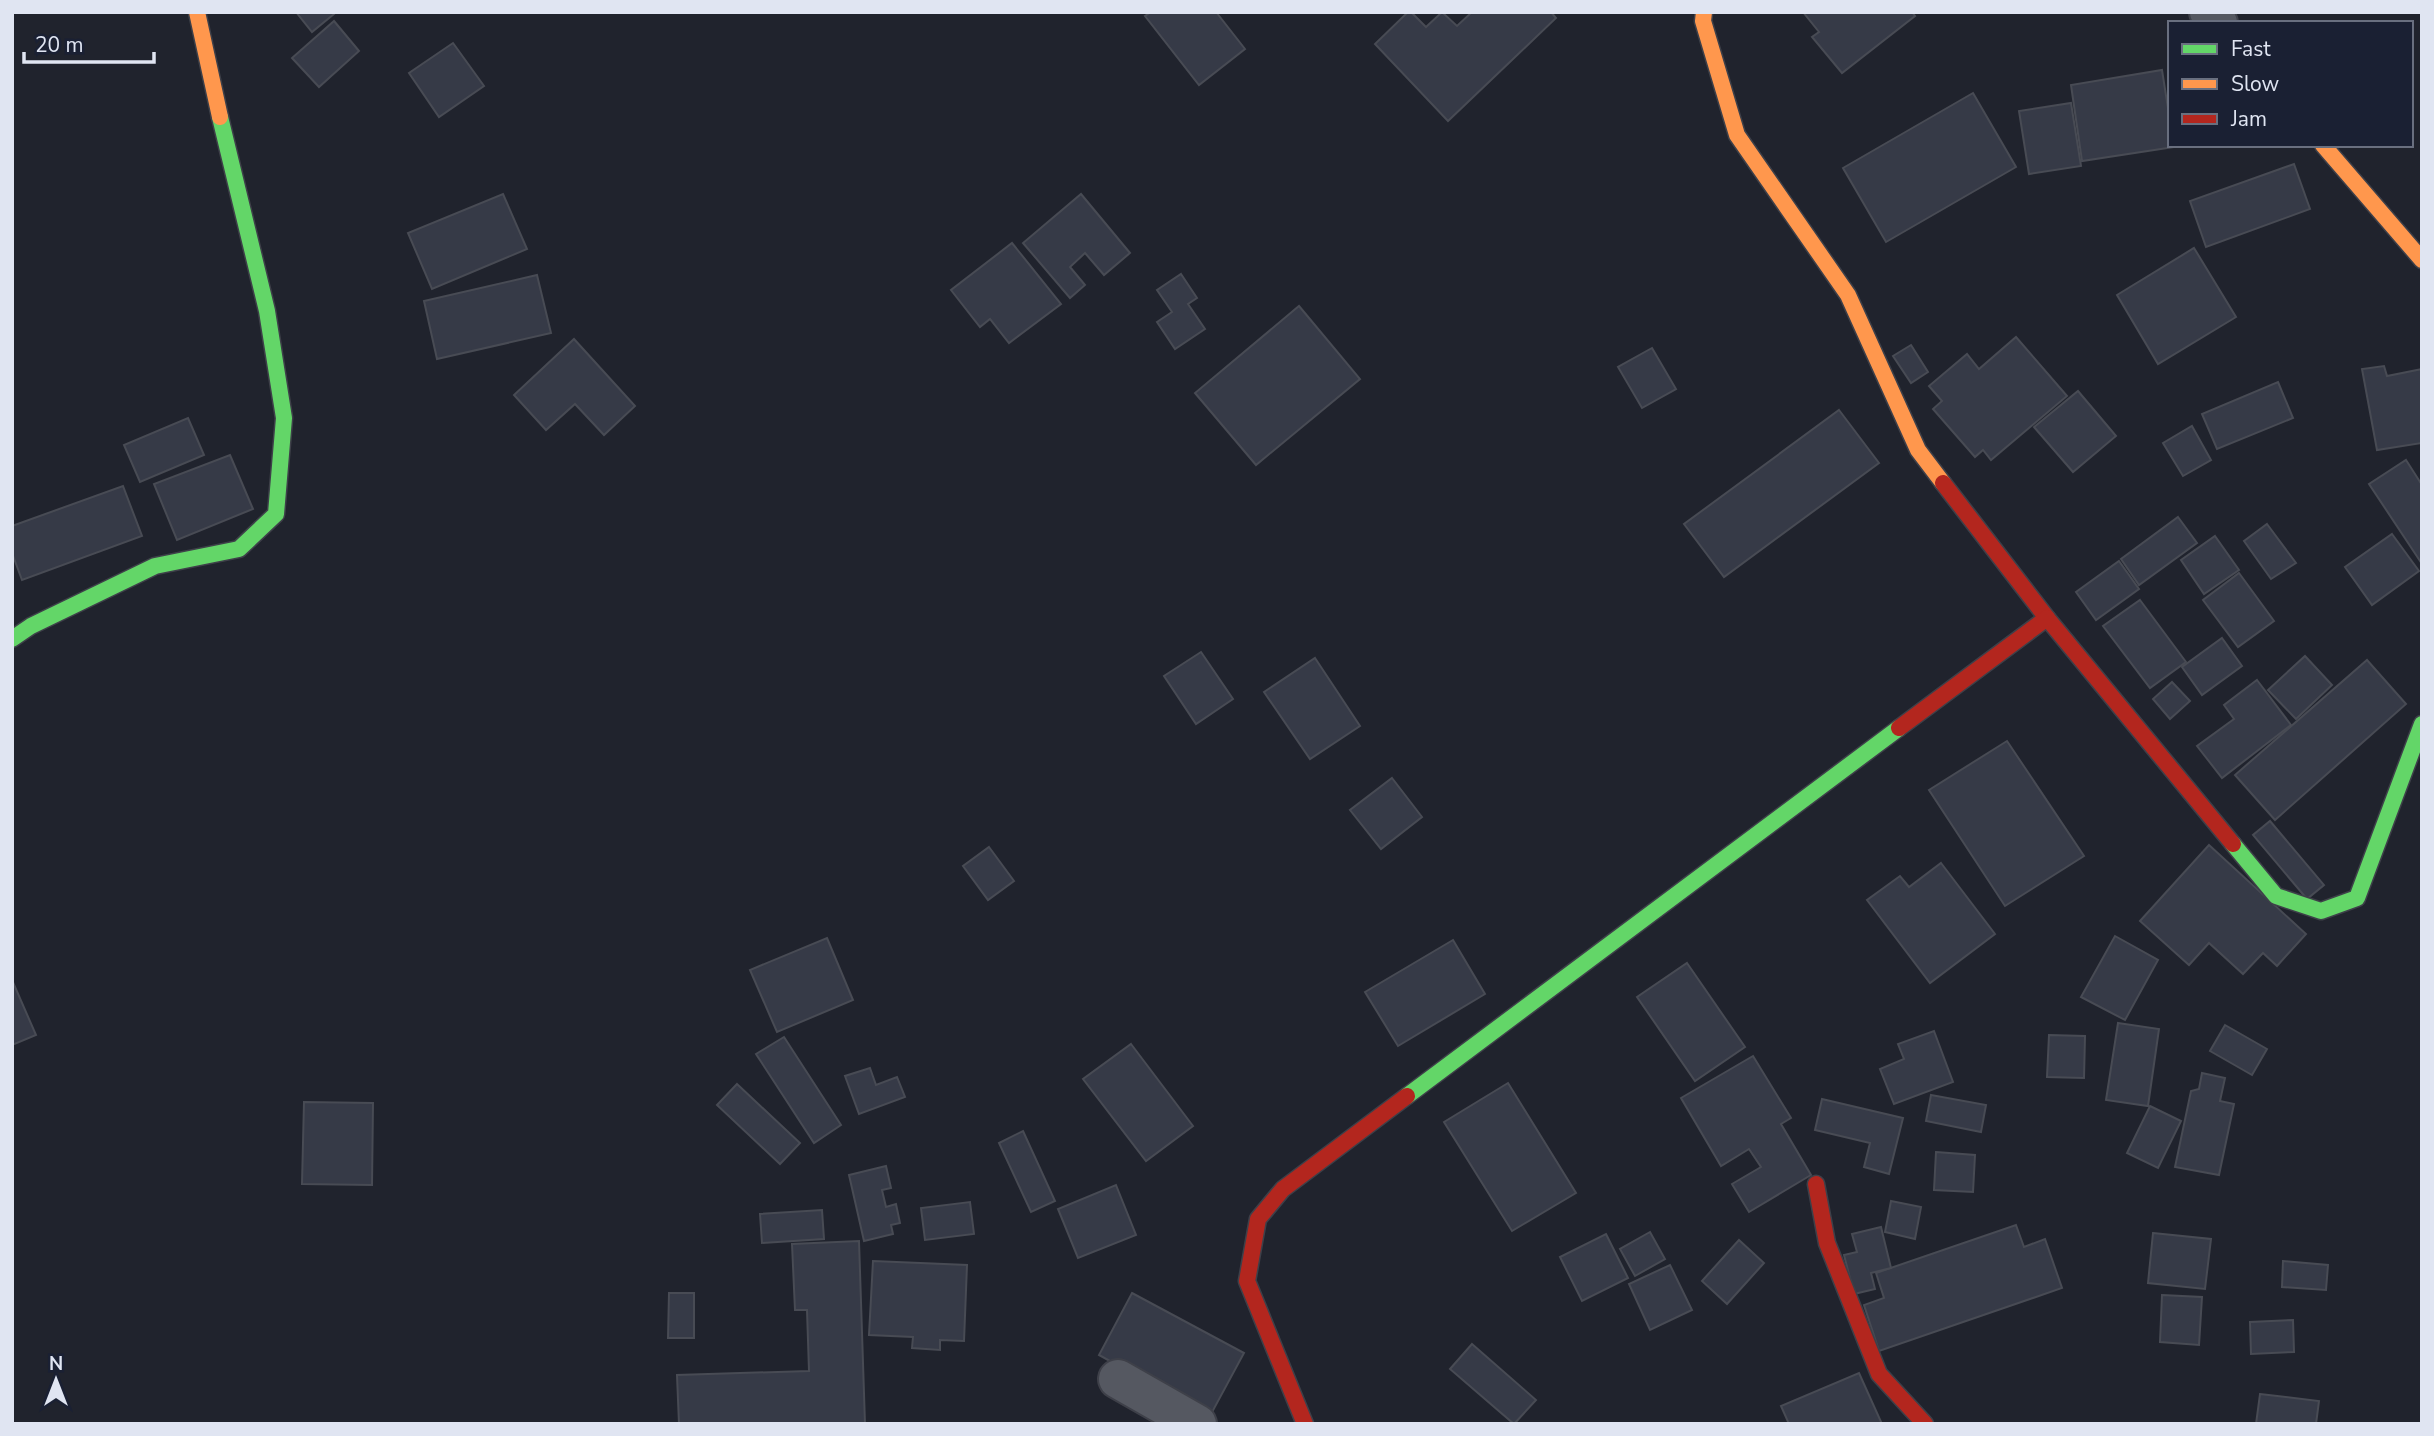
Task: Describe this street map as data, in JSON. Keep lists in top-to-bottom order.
{
  "legend": ["Fast", "Slow", "Jam"],
  "scale_bar": "20 m",
  "north": "top"
}
